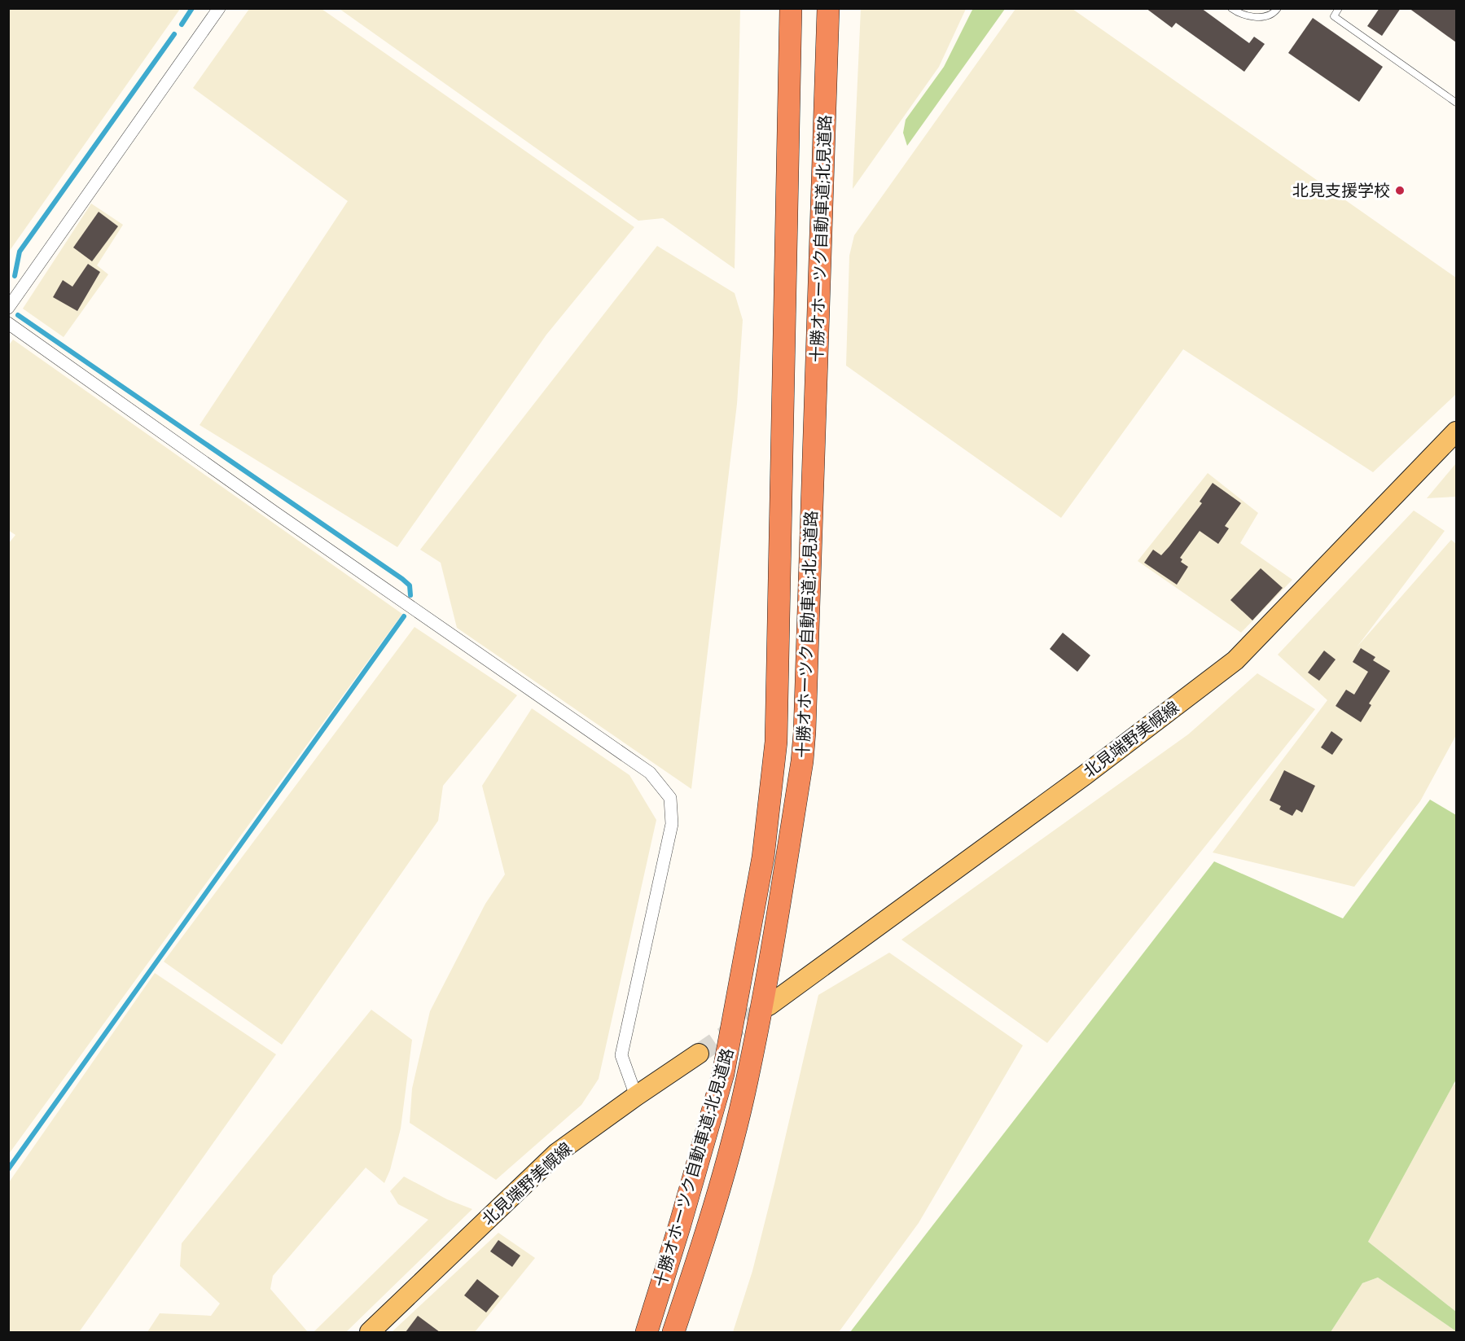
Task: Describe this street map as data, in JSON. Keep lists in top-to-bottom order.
{
  "streets": {
    "highway": ["十勝オホーツク自動車道;北見道路"],
    "main road": ["北見端野美幌線"]
  },
  "places": ["北見支援学校"]
}
